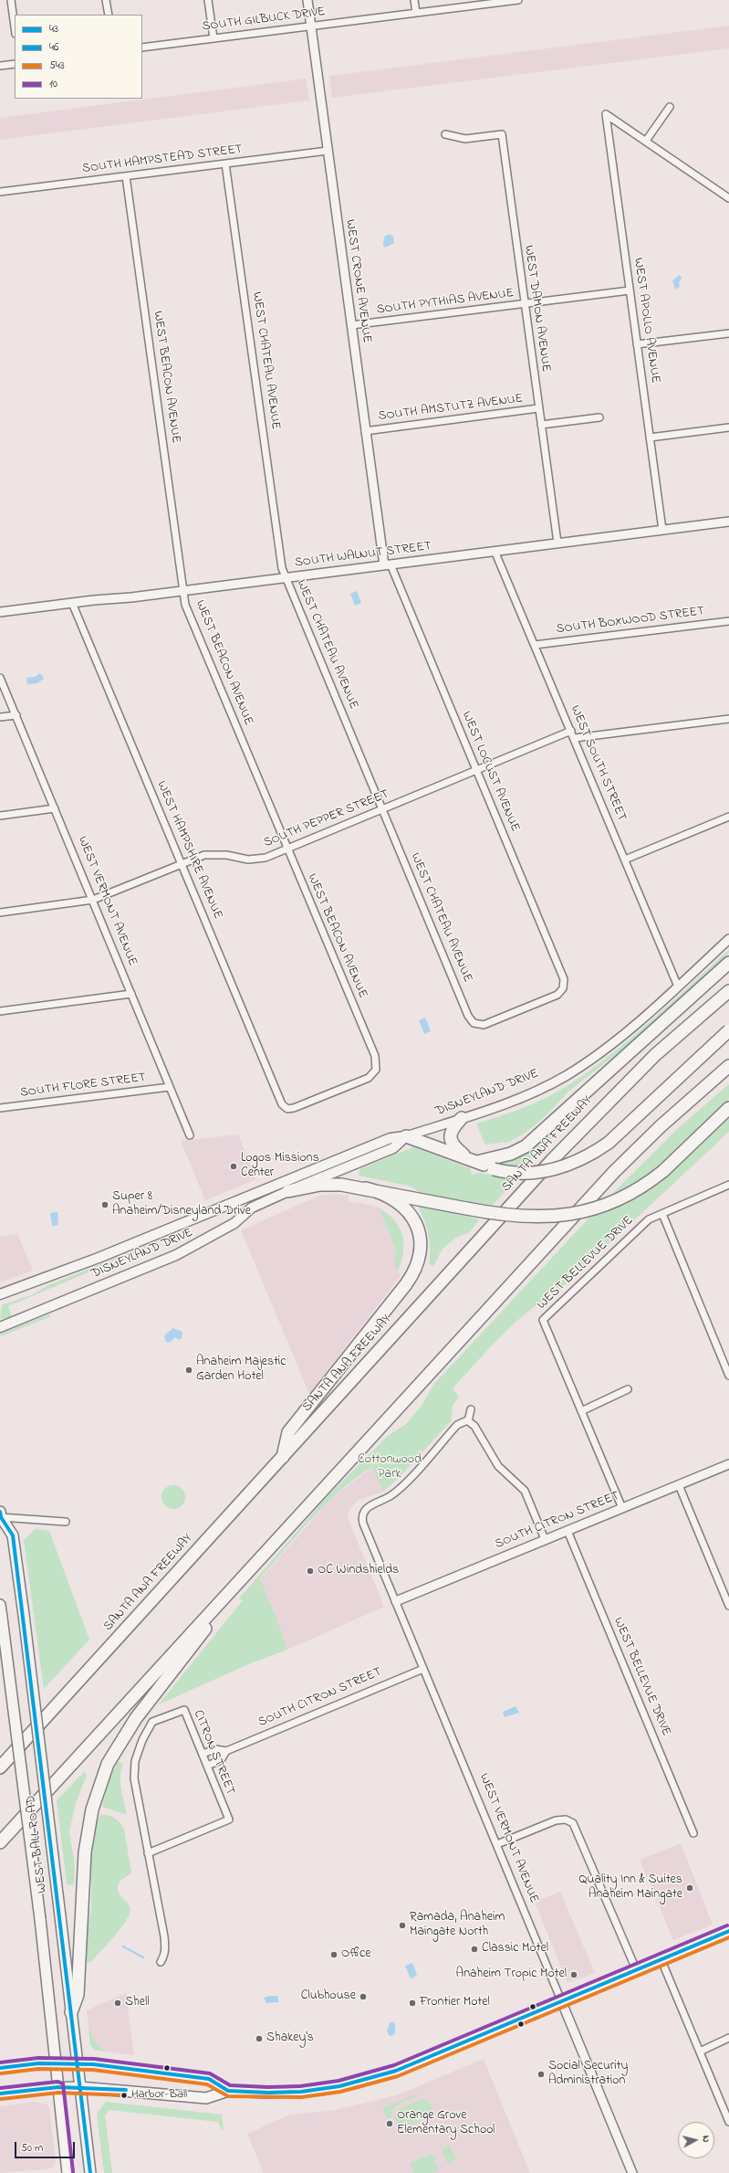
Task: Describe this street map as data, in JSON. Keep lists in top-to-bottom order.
{
  "streets": {
    "highway": ["SANTA ANA FREEWAY"],
    "main road": ["DISNEYLAND DRIVE", "WEST BALL ROAD"],
    "street": [
      "SOUTH GILBUCK DRIVE",
      "SOUTH HAMPSTEAD STREET",
      "WEST CRONE AVENUE",
      "SOUTH PYTHIAS AVENUE",
      "WEST DAMON AVENUE",
      "WEST APOLLO AVENUE",
      "WEST CHATEAU AVENUE",
      "WEST BEACON AVENUE",
      "SOUTH AMSTUTZ AVENUE",
      "SOUTH WALNUT STREET",
      "SOUTH BOXWOOD STREET",
      "WEST SOUTH STREET",
      "WEST LOCUST AVENUE",
      "SOUTH PEPPER STREET",
      "WEST HAMPSHIRE AVENUE",
      "WEST VERMONT AVENUE",
      "SOUTH FLORE STREET",
      "WEST BELLEVUE DRIVE",
      "SOUTH CITRON STREET",
      "CITRON STREET"
    ]
  },
  "crossings": [
    ["SOUTH GILBUCK DRIVE", "WEST CRONE AVENUE"],
    ["SOUTH HAMPSTEAD STREET", "WEST CRONE AVENUE"],
    ["SOUTH HAMPSTEAD STREET", "WEST CHATEAU AVENUE"],
    ["SOUTH HAMPSTEAD STREET", "WEST BEACON AVENUE"],
    ["WEST CRONE AVENUE", "SOUTH PYTHIAS AVENUE"],
    ["WEST CRONE AVENUE", "SOUTH AMSTUTZ AVENUE"],
    ["WEST CRONE AVENUE", "SOUTH WALNUT STREET"],
    ["WEST CRONE AVENUE", "WEST LOCUST AVENUE"],
    ["SOUTH PYTHIAS AVENUE", "WEST DAMON AVENUE"],
    ["SOUTH PYTHIAS AVENUE", "WEST APOLLO AVENUE"],
    ["WEST DAMON AVENUE", "SOUTH AMSTUTZ AVENUE"],
    ["WEST DAMON AVENUE", "SOUTH WALNUT STREET"],
    ["WEST APOLLO AVENUE", "SOUTH WALNUT STREET"],
    ["WEST CHATEAU AVENUE", "SOUTH WALNUT STREET"],
    ["WEST CHATEAU AVENUE", "WEST LOCUST AVENUE"],
    ["WEST CHATEAU AVENUE", "SOUTH PEPPER STREET"],
    ["WEST BEACON AVENUE", "SOUTH WALNUT STREET"],
    ["WEST BEACON AVENUE", "SOUTH PEPPER STREET"],
    ["WEST BEACON AVENUE", "WEST HAMPSHIRE AVENUE"],
    ["SOUTH WALNUT STREET", "WEST SOUTH STREET"],
    ["SOUTH WALNUT STREET", "WEST LOCUST AVENUE"],
    ["SOUTH WALNUT STREET", "WEST HAMPSHIRE AVENUE"],
    ["SOUTH BOXWOOD STREET", "WEST SOUTH STREET"],
    ["WEST SOUTH STREET", "SOUTH PEPPER STREET"],
    ["WEST SOUTH STREET", "DISNEYLAND DRIVE"],
    ["WEST LOCUST AVENUE", "SOUTH PEPPER STREET"],
    ["SOUTH PEPPER STREET", "WEST HAMPSHIRE AVENUE"],
    ["SOUTH PEPPER STREET", "WEST VERMONT AVENUE"],
    ["WEST VERMONT AVENUE", "SOUTH FLORE STREET"],
    ["WEST VERMONT AVENUE", "SOUTH CITRON STREET"],
    ["WEST BELLEVUE DRIVE", "SOUTH CITRON STREET"],
    ["SOUTH CITRON STREET", "CITRON STREET"]
  ],
  "parks": ["Cottonwood Park"],
  "places": [
    "Logos Missions Center",
    "Super 8 Anaheim/Disneyland Drive",
    "Anaheim Majestic Garden Hotel",
    "OC Windshields",
    "Quality Inn & Suites Anaheim Maingate",
    "Ramada, Anaheim Maingate North",
    "Classic Motel",
    "Office",
    "Anaheim Tropic Motel",
    "Clubhouse",
    "Shell",
    "Frontier Motel",
    "Shakey's",
    "Social Security Administration",
    "Harbor-Ball",
    "Orange Grove Elementary School"
  ],
  "lines": [
    "transit line 46",
    "transit line 10",
    "transit line 43",
    "transit line 543"
  ],
  "legend": [
    "43",
    "46",
    "543",
    "10"
  ],
  "scale_bar": "50 m",
  "north": "right"
}
